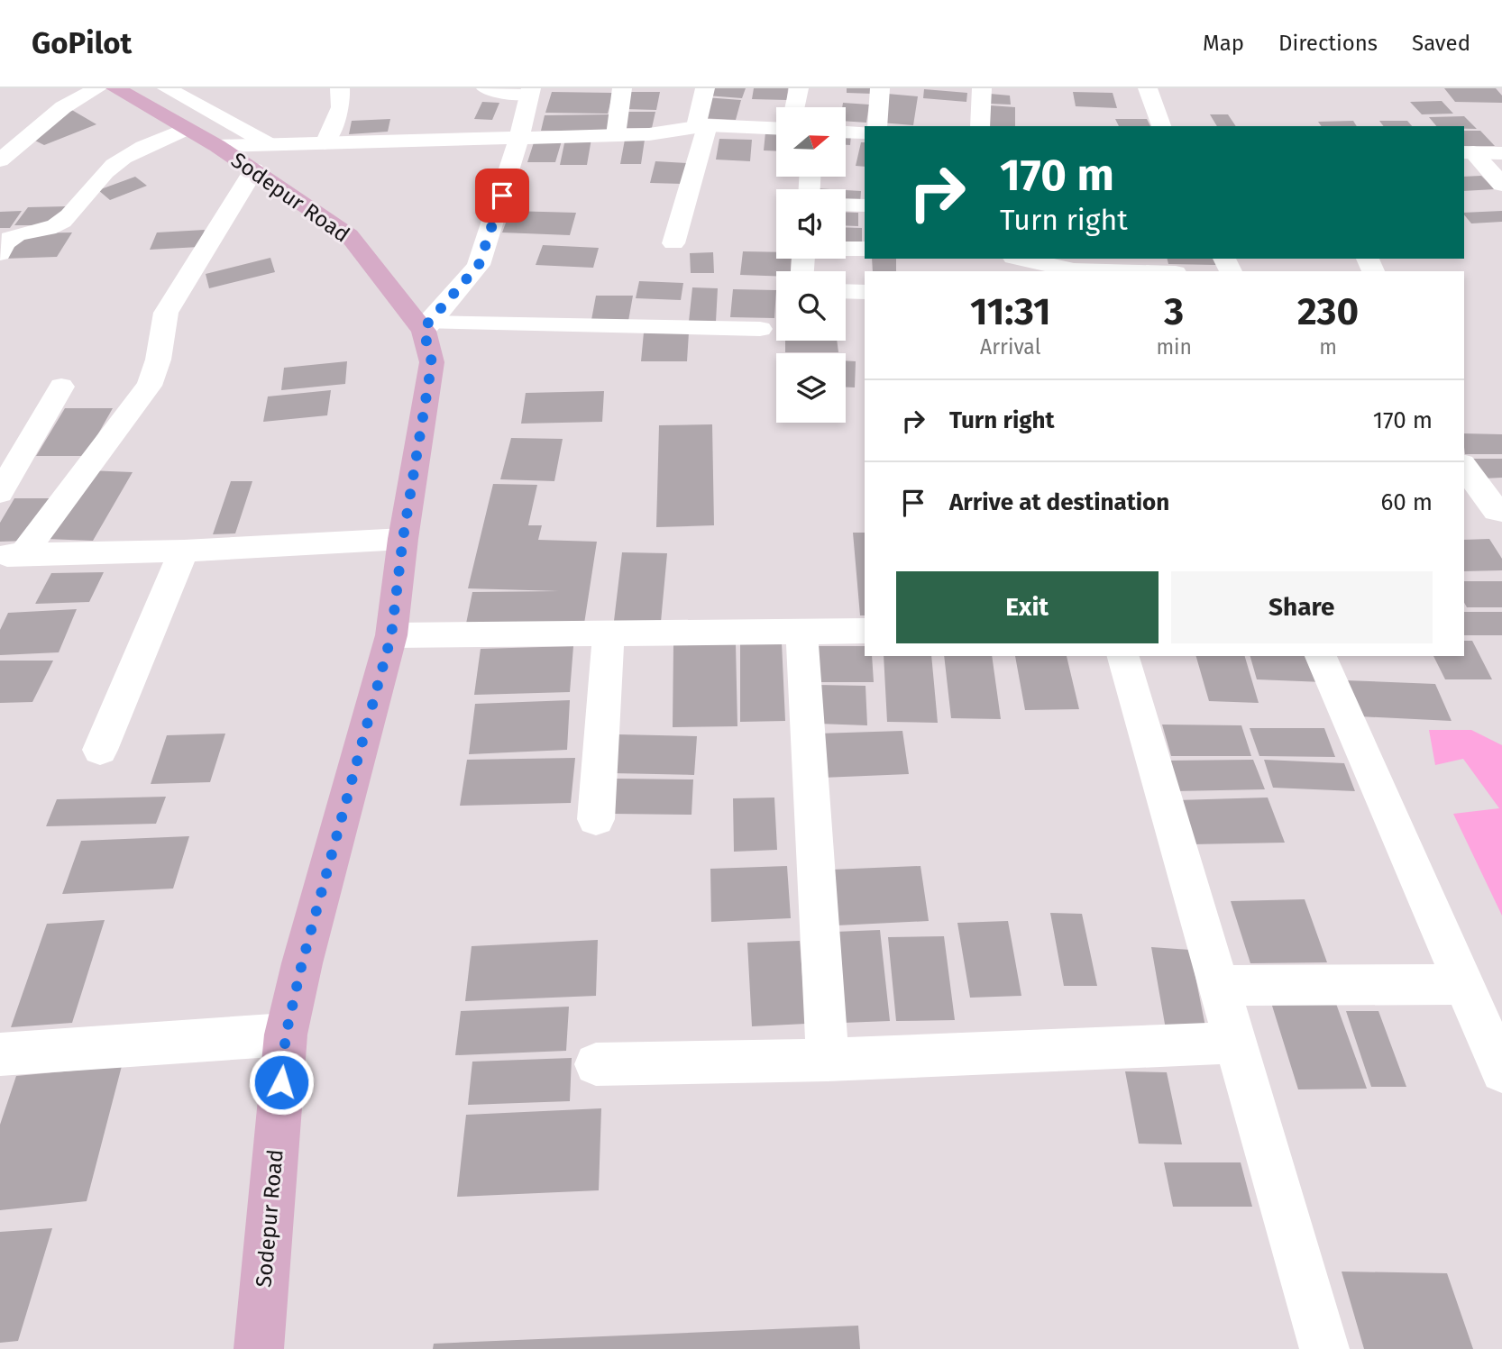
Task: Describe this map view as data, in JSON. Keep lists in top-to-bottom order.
{
  "streets": {
    "main road": ["Sodepur Road"]
  },
  "north": "right",
  "page": {
    "header": "GoPilot",
    "nav": ["Map", "Directions", "Saved"],
    "turn": ["170 m", "Turn right"],
    "eta": [
      "11:31",
      "Arrival",
      "3",
      "min",
      "230",
      "m"
    ],
    "list": [
      {
        "name": "Turn right",
        "value": "170 m"
      },
      {
        "name": "Arrive at destination",
        "value": "60 m"
      }
    ],
    "buttons": ["Exit", "Share"]
  }
}
